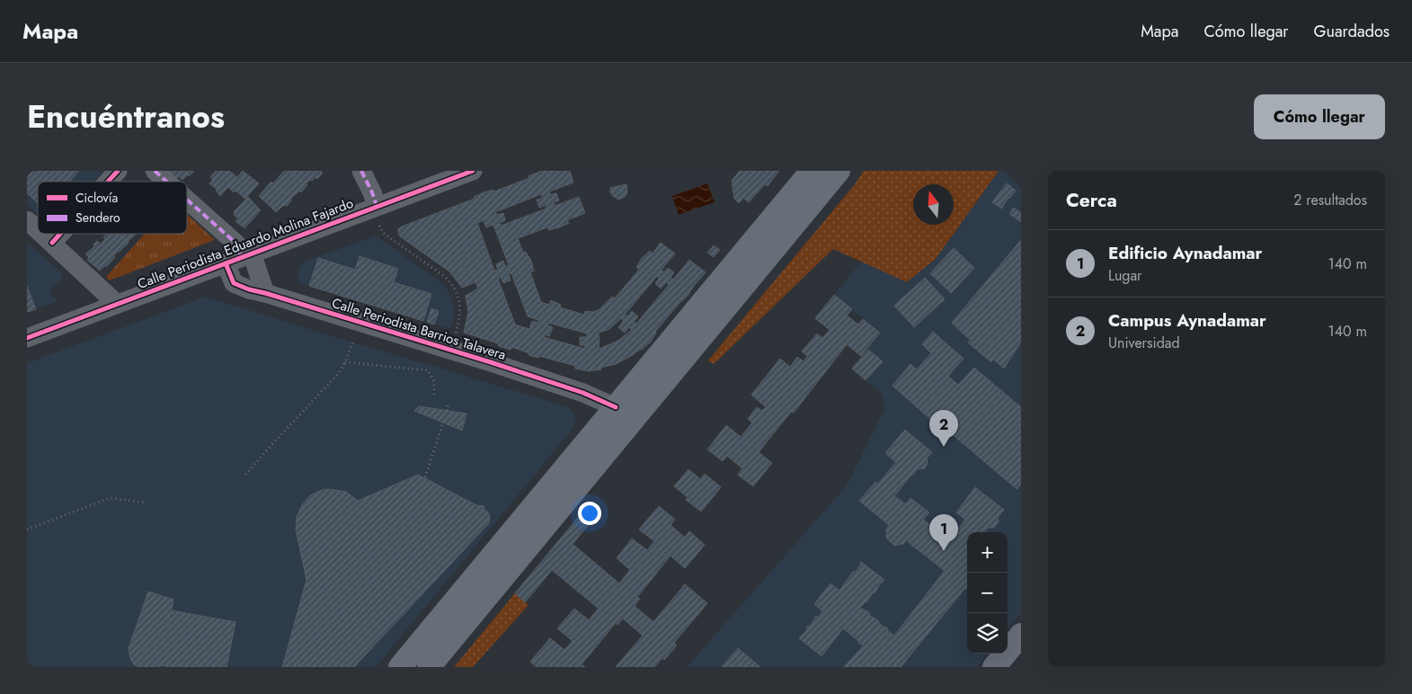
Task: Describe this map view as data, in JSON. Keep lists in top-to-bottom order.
{
  "streets": {
    "street": ["Calle Periodista Eduardo Molina Fajardo", "Calle Periodista Barrios Talavera"]
  },
  "crossings": [
    ["Calle Periodista Eduardo Molina Fajardo", "Calle Periodista Barrios Talavera"]
  ],
  "legend": ["Ciclovía", "Sendero"],
  "north": "top",
  "page": {
    "header": "Mapa",
    "nav": ["Mapa", "Cómo llegar", "Guardados"],
    "title": "Encuéntranos",
    "buttons": "Cómo llegar",
    "heading": ["Cerca", "2 resultados"],
    "list": [
      {
        "mark": "1",
        "name": "Edificio Aynadamar",
        "note": "Lugar",
        "value": "140 m"
      },
      {
        "mark": "2",
        "name": "Campus Aynadamar",
        "note": "Universidad",
        "value": "140 m"
      }
    ],
    "pins": ["2", "1"],
    "map_buttons": ["+", "−"]
  }
}
